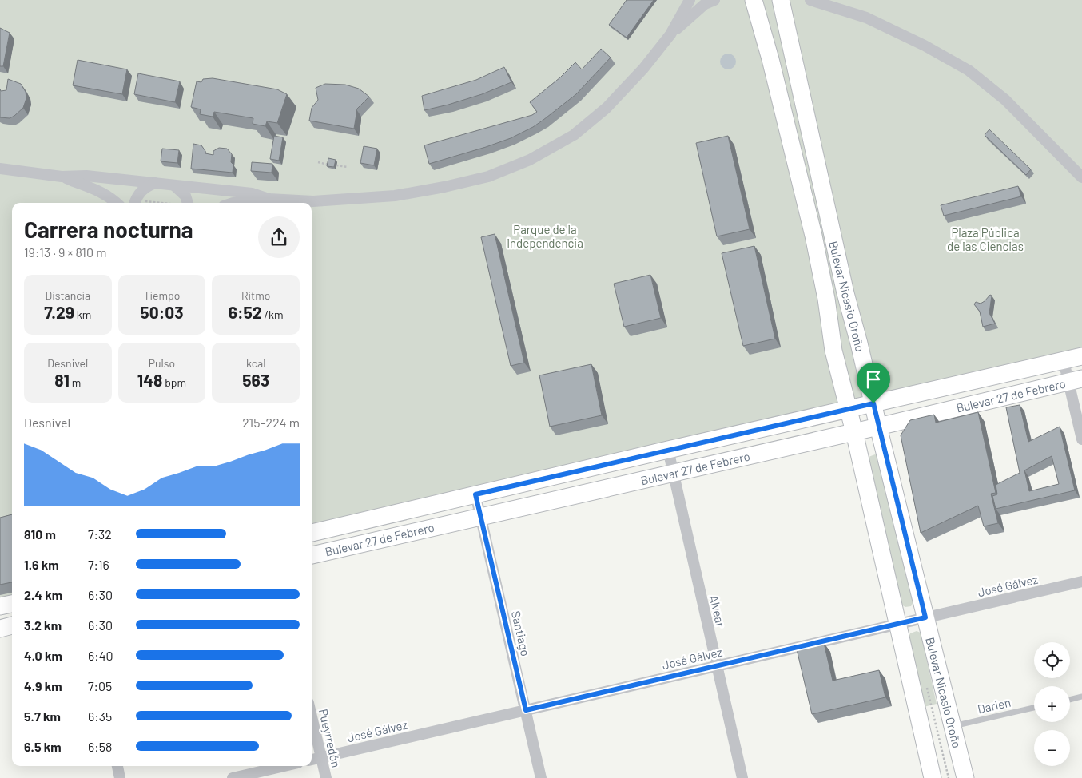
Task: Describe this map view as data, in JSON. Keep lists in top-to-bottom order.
{
  "streets": {
    "main road": ["Bulevar Nicasio Oroño", "Bulevar 27 de Febrero"],
    "street": [
      "José Gálvez",
      "Alvear",
      "Santiago",
      "Pueyrredón"
    ],
    "lane": ["Darien"]
  },
  "crossings": [
    ["Bulevar Nicasio Oroño", "Bulevar 27 de Febrero"],
    ["Bulevar Nicasio Oroño", "José Gálvez"],
    ["Bulevar Nicasio Oroño", "Darien"],
    ["Bulevar 27 de Febrero", "Alvear"],
    ["Bulevar 27 de Febrero", "Santiago"],
    ["José Gálvez", "Alvear"],
    ["José Gálvez", "Santiago"],
    ["José Gálvez", "Pueyrredón"]
  ],
  "parks": ["Parque de la Independencia", "Plaza Pública de las Ciencias"],
  "page": {
    "heading": ["Carrera nocturna", "19:13 · 9 × 810 m"],
    "stats": [
      ["Distancia", "7.29 km"],
      ["Tiempo", "50:03"],
      ["Ritmo", "6:52 /km"],
      ["Desnivel", "81 m"],
      ["Pulso", "148 bpm"],
      ["kcal", "563"]
    ],
    "chart": ["Desnivel", "215–224 m"],
    "list": [
      {
        "name": "810 m",
        "note": "7:32"
      },
      {
        "name": "1.6 km",
        "note": "7:16"
      },
      {
        "name": "2.4 km",
        "note": "6:30"
      },
      {
        "name": "3.2 km",
        "note": "6:30"
      },
      {
        "name": "4.0 km",
        "note": "6:40"
      },
      {
        "name": "4.9 km",
        "note": "7:05"
      },
      {
        "name": "5.7 km",
        "note": "6:35"
      },
      {
        "name": "6.5 km",
        "note": "6:58"
      }
    ],
    "map_buttons": ["+", "−"]
  }
}
